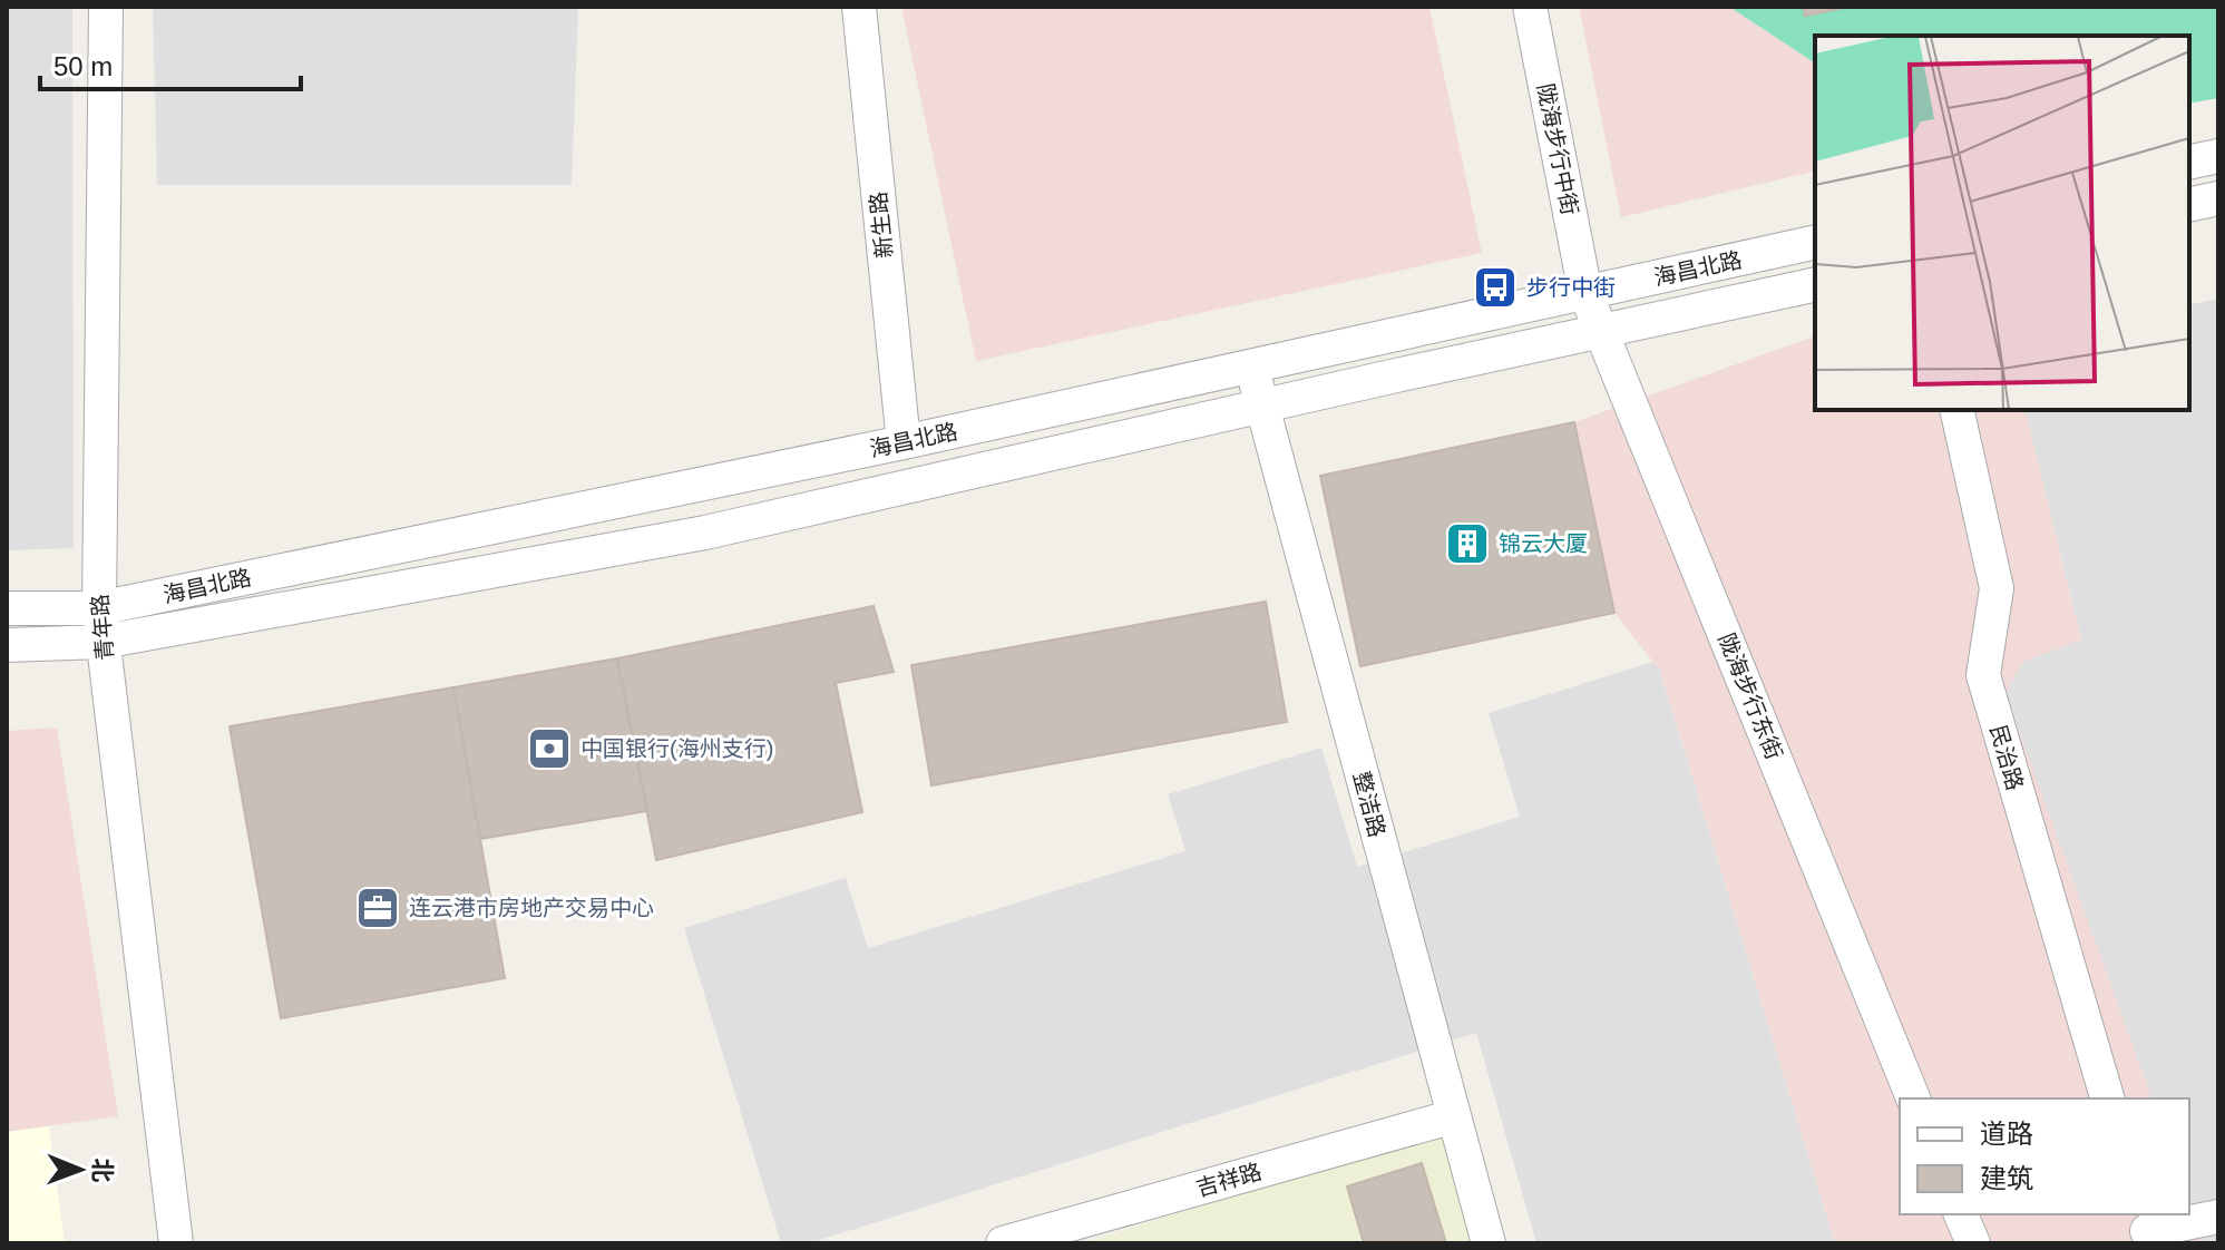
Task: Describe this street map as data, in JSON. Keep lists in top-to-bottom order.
{
  "streets": {
    "street": [
      "陇海步行中街",
      "新生路",
      "海昌北路",
      "青年路",
      "陇海步行东街",
      "民治路",
      "整洁路",
      "吉祥路"
    ]
  },
  "crossings": [
    ["陇海步行中街", "海昌北路"],
    ["陇海步行中街", "陇海步行东街"],
    ["新生路", "海昌北路"],
    ["海昌北路", "青年路"],
    ["海昌北路", "陇海步行东街"],
    ["海昌北路", "整洁路"],
    ["整洁路", "吉祥路"]
  ],
  "places": {
    "bus stop": ["步行中街"],
    "building": ["锦云大厦"],
    "bank": ["中国银行(海州支行)"],
    "office": ["连云港市房地产交易中心"]
  },
  "legend": ["道路", "建筑"],
  "scale_bar": "50 m",
  "north": "right"
}
